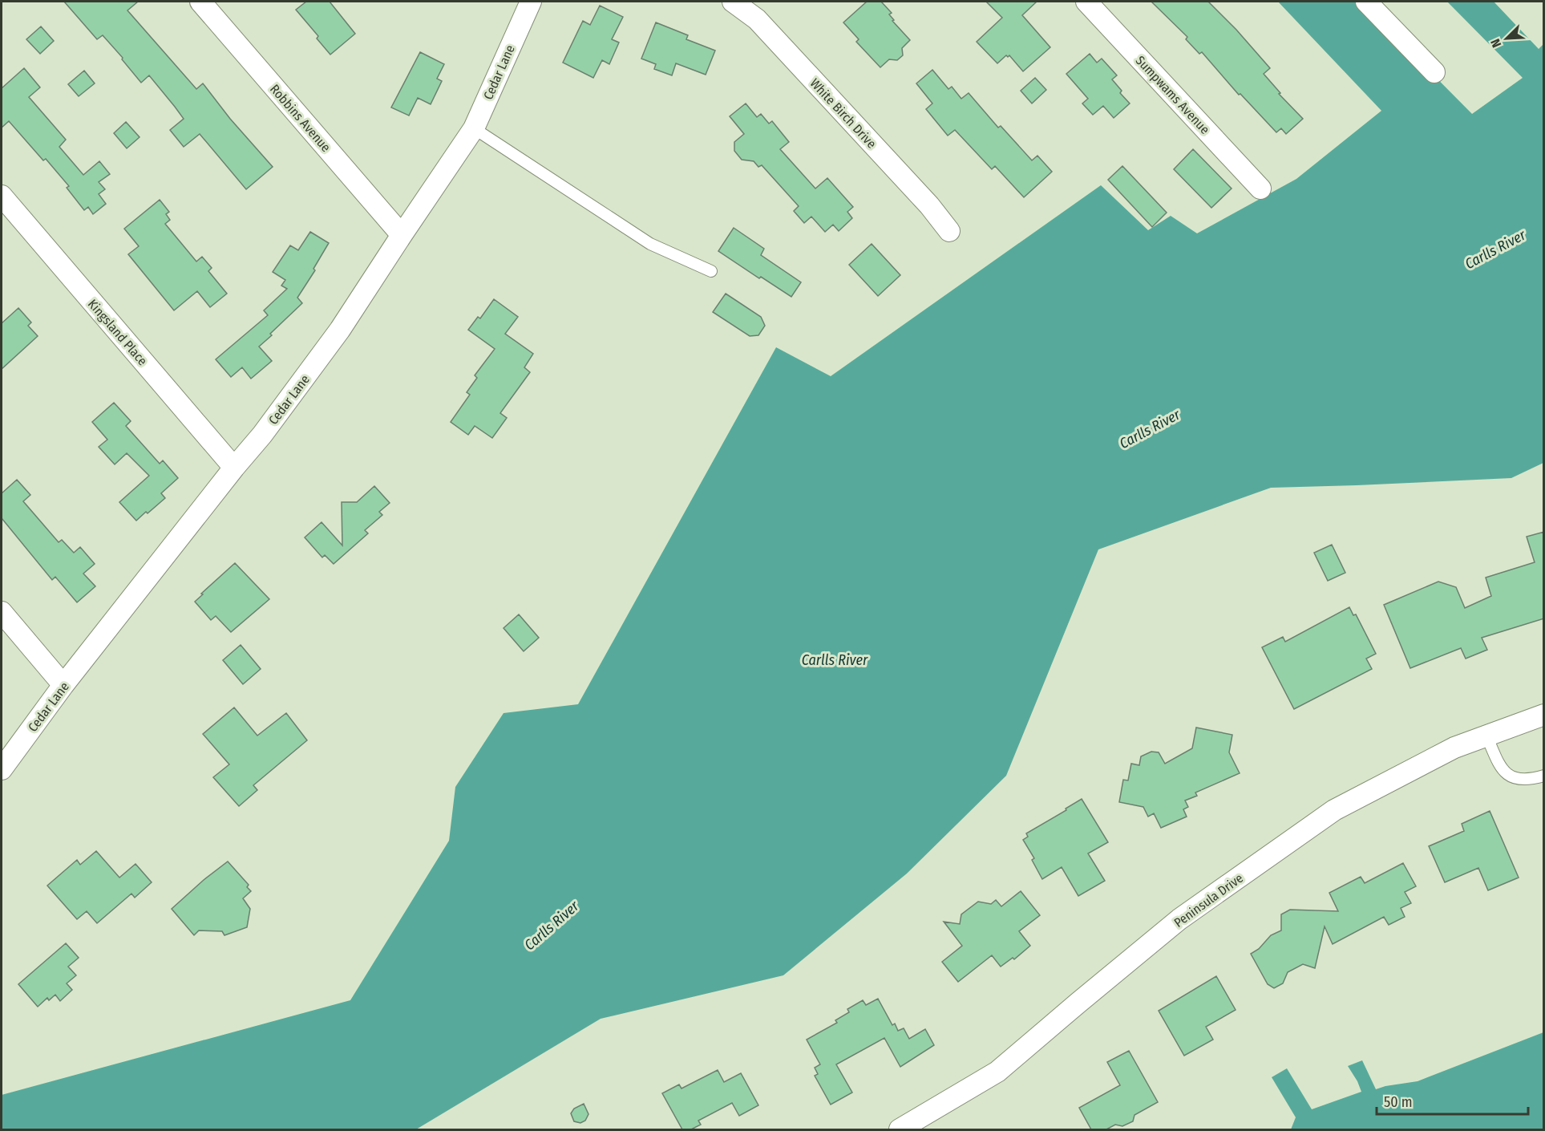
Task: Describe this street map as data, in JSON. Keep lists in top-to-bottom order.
{
  "streets": {
    "street": [
      "Cedar Lane",
      "Sumpwams Avenue",
      "White Birch Drive",
      "Robbins Avenue",
      "Kingsland Place",
      "Peninsula Drive"
    ]
  },
  "crossings": [
    ["Cedar Lane", "Robbins Avenue"],
    ["Cedar Lane", "Kingsland Place"]
  ],
  "water": ["Carlls River"],
  "scale_bar": "50 m",
  "north": "bottom left"
}
